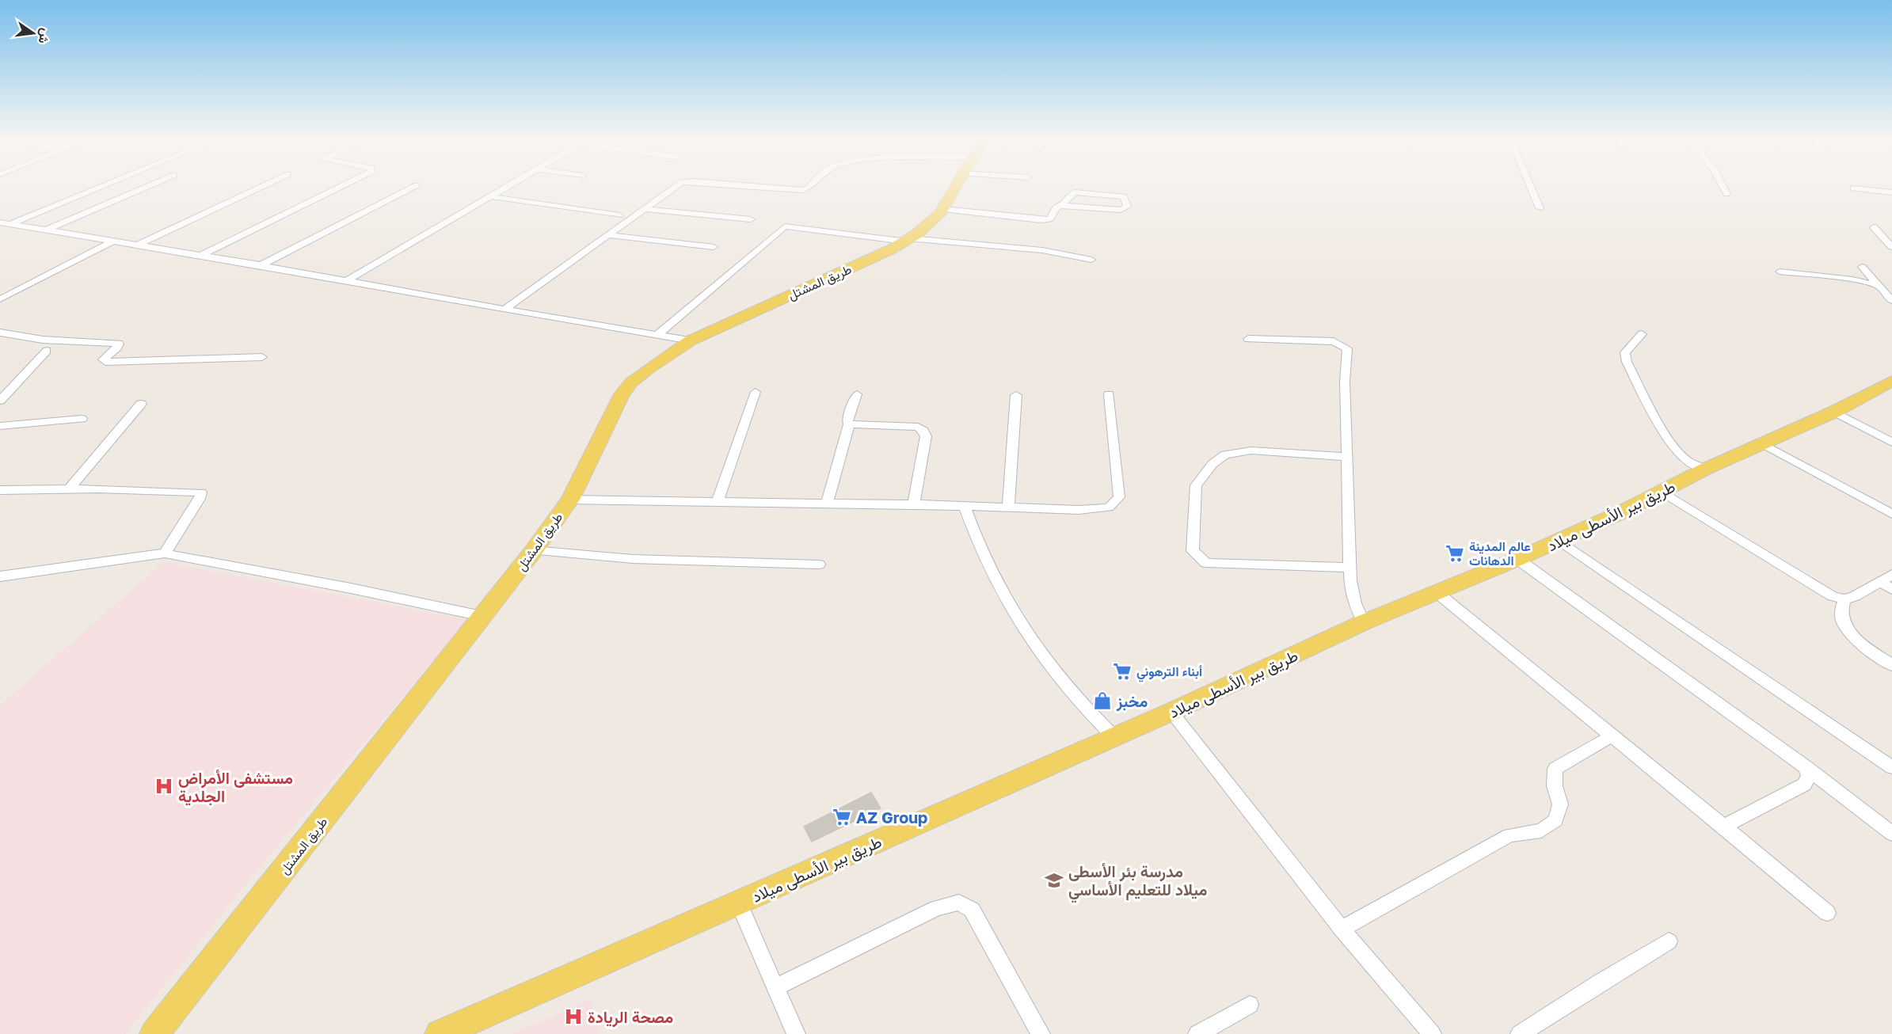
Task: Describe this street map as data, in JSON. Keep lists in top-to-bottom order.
{
  "streets": {
    "main road": ["طريق المشتل", "طريق بير الأسطى ميلاد"]
  },
  "places": {
    "supermarket": ["عالم المدينة الدهانات", "أبناء الترهوني", "AZ Group"],
    "shop": ["مخبز"],
    "hospital": ["مستشفى الأمراض الجلدية", "مصحة الريادة"],
    "school or university": ["مدرسة بئر الأسطى ميلاد للتعليم الأساسي"]
  },
  "north": "right"
}
